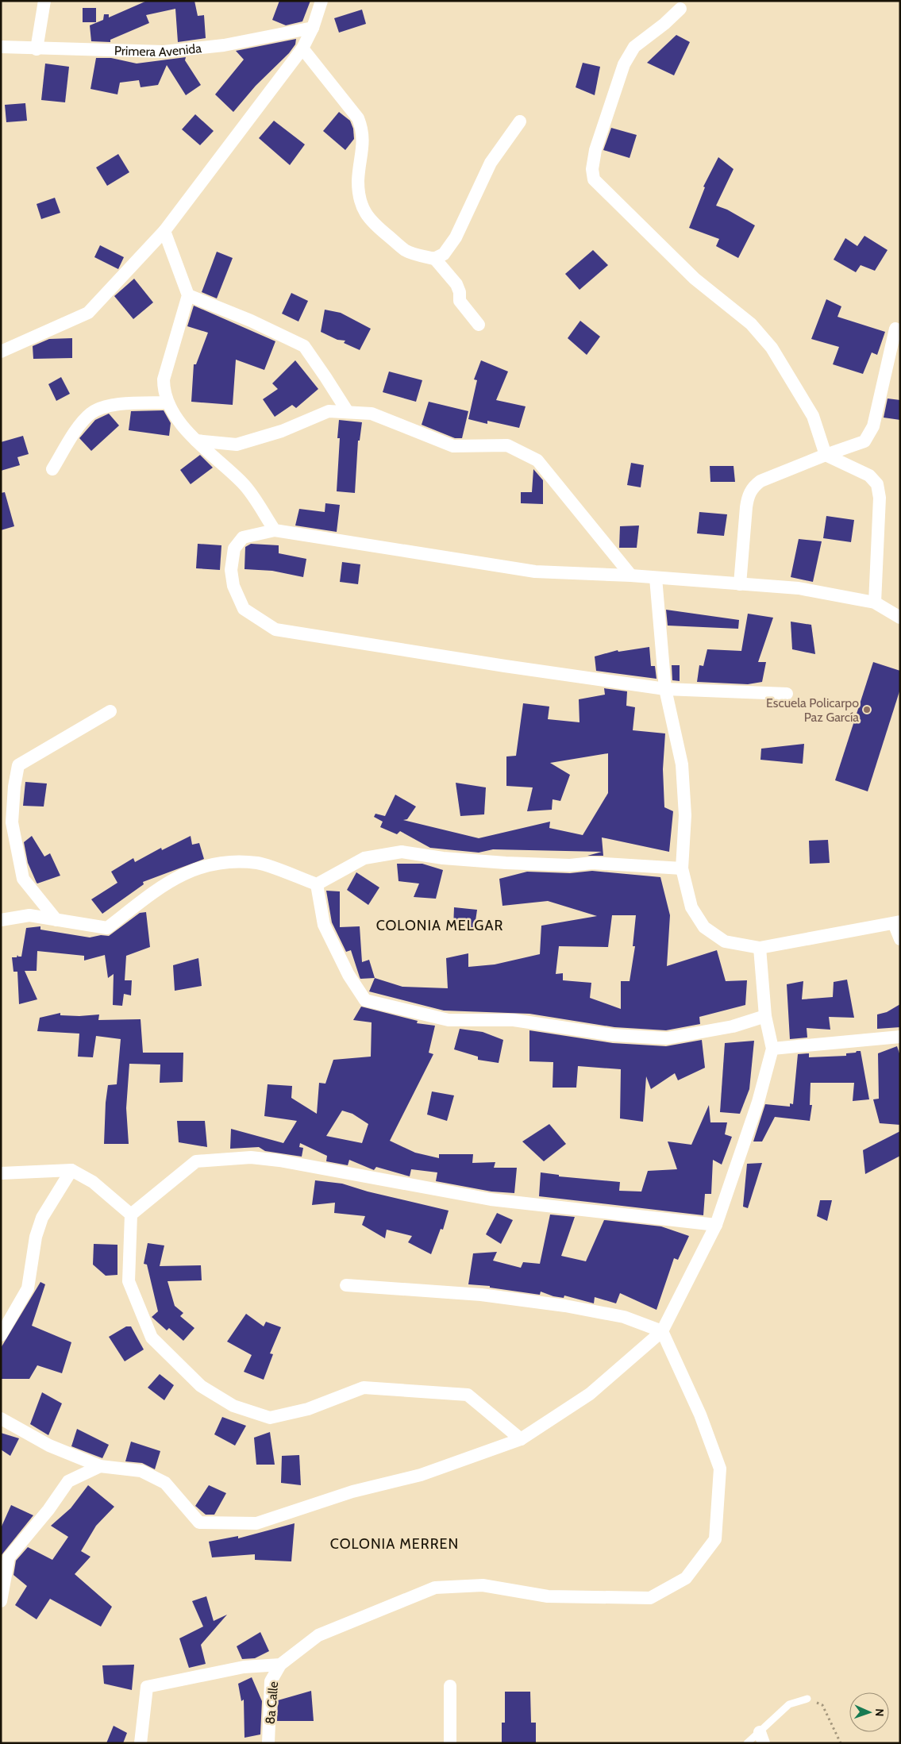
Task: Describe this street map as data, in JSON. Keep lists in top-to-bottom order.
{
  "streets": {
    "street": ["Primera Avenida", "8a Calle"]
  },
  "districts": ["COLONIA MELGAR", "COLONIA MERREN"],
  "places": ["Escuela Policarpo Paz García"],
  "north": "right"
}
